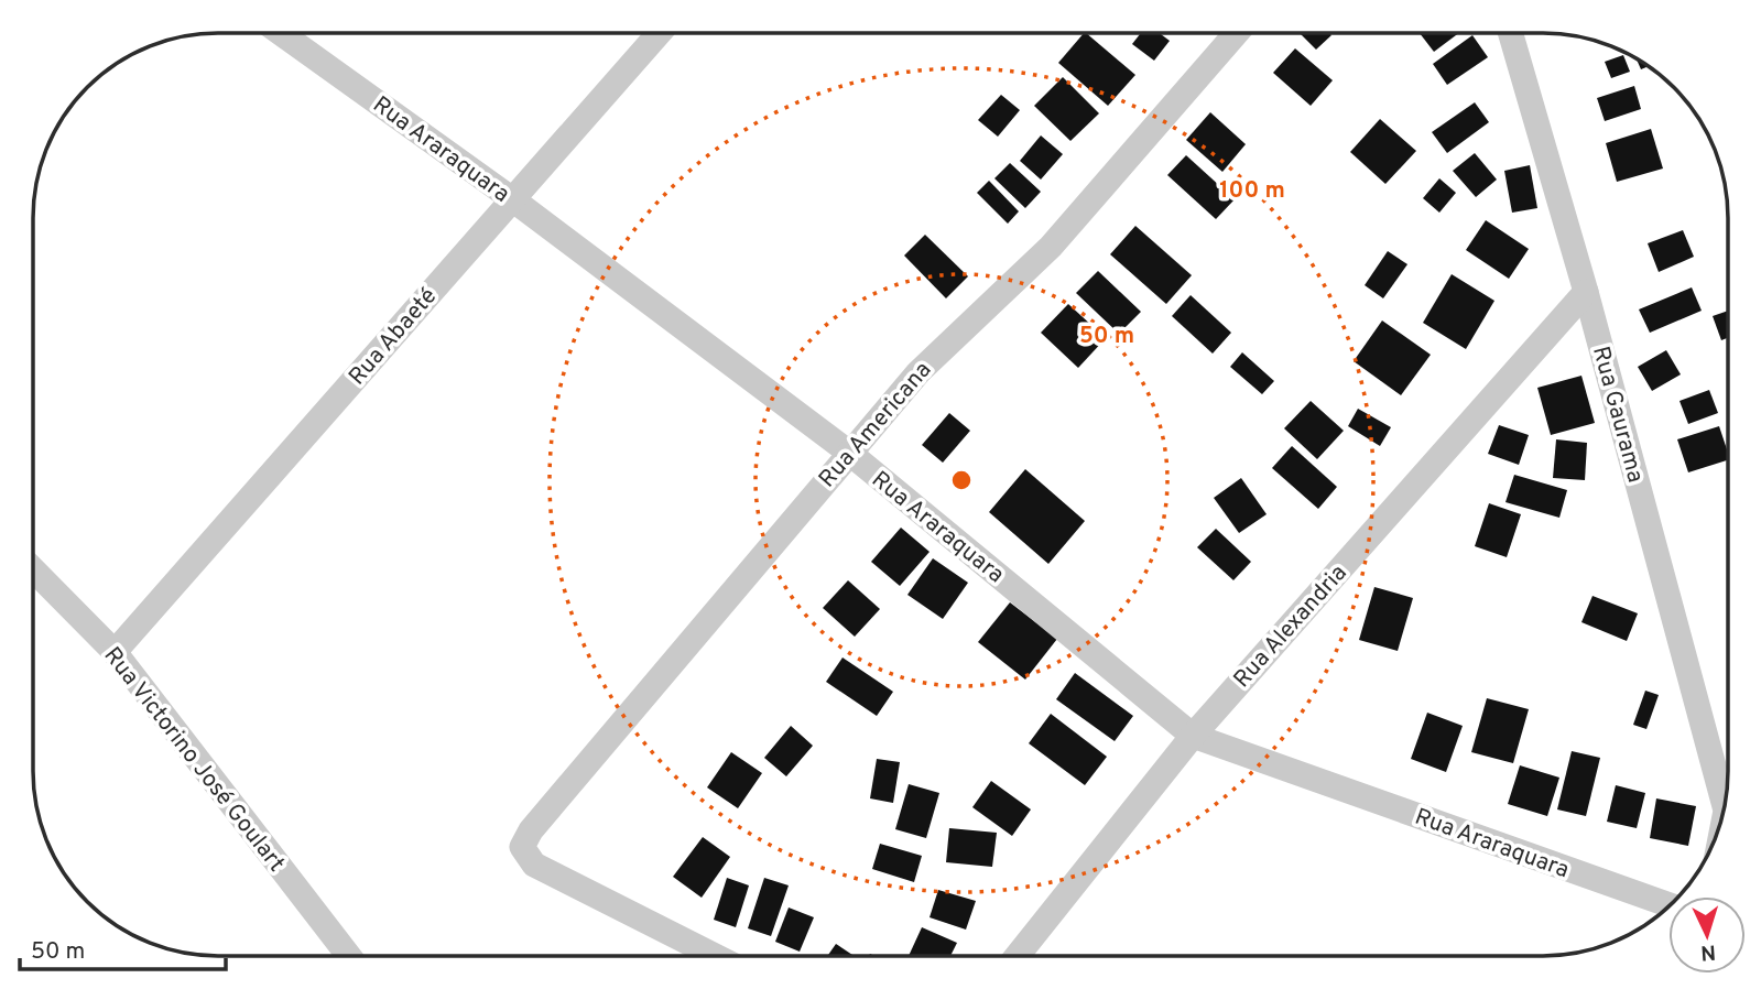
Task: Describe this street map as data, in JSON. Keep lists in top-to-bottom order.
{
  "streets": {
    "street": [
      "Rua Araraquara",
      "Rua Abaeté",
      "Rua Gaurama",
      "Rua Americana",
      "Rua Alexandria",
      "Rua Victorino José Goulart"
    ]
  },
  "crossings": [
    ["Rua Araraquara", "Rua Abaeté"],
    ["Rua Araraquara", "Rua Americana"],
    ["Rua Araraquara", "Rua Alexandria"],
    ["Rua Abaeté", "Rua Victorino José Goulart"],
    ["Rua Gaurama", "Rua Alexandria"]
  ],
  "scale_bar": "50 m",
  "north": "bottom",
  "rings": ["100 m", "50 m"]
}
